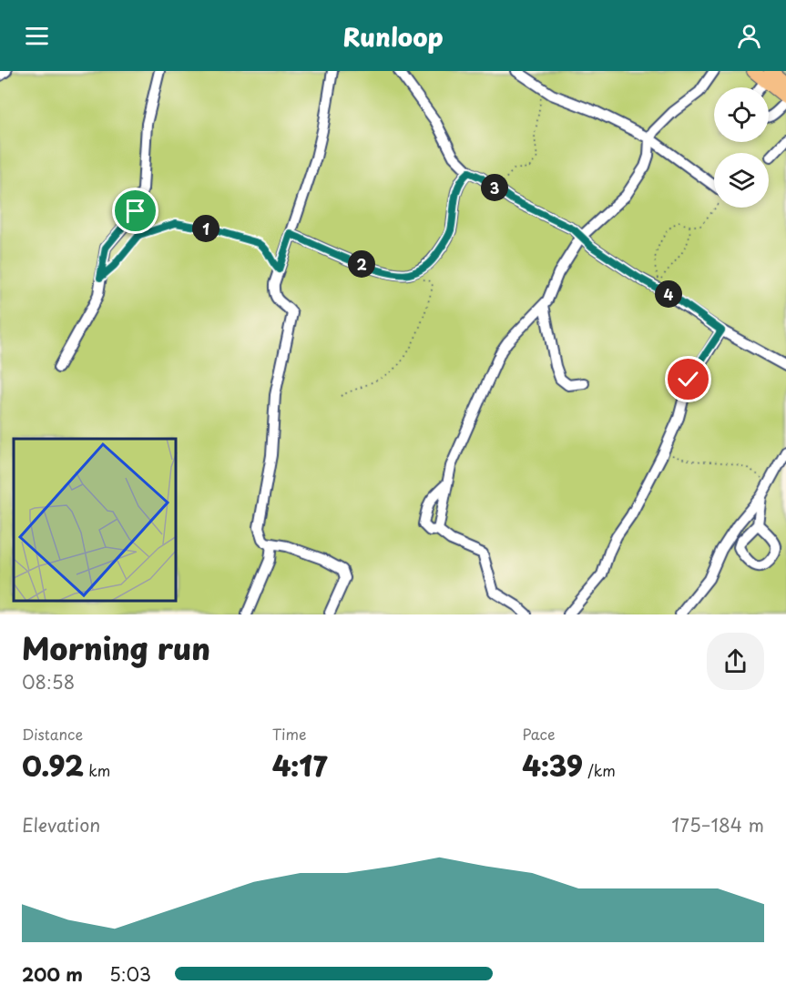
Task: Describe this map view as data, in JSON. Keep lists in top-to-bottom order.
{
  "page": {
    "header": "Runloop",
    "pins": [
      "3",
      "1",
      "2",
      "4"
    ],
    "heading": ["Morning run", "08:58"],
    "stats": [
      ["Distance", "0.92 km"],
      ["Time", "4:17"],
      ["Pace", "4:39 /km"]
    ],
    "chart": ["Elevation", "175–184 m"],
    "list": [
      {
        "name": "200 m",
        "note": "5:03"
      }
    ]
  }
}
